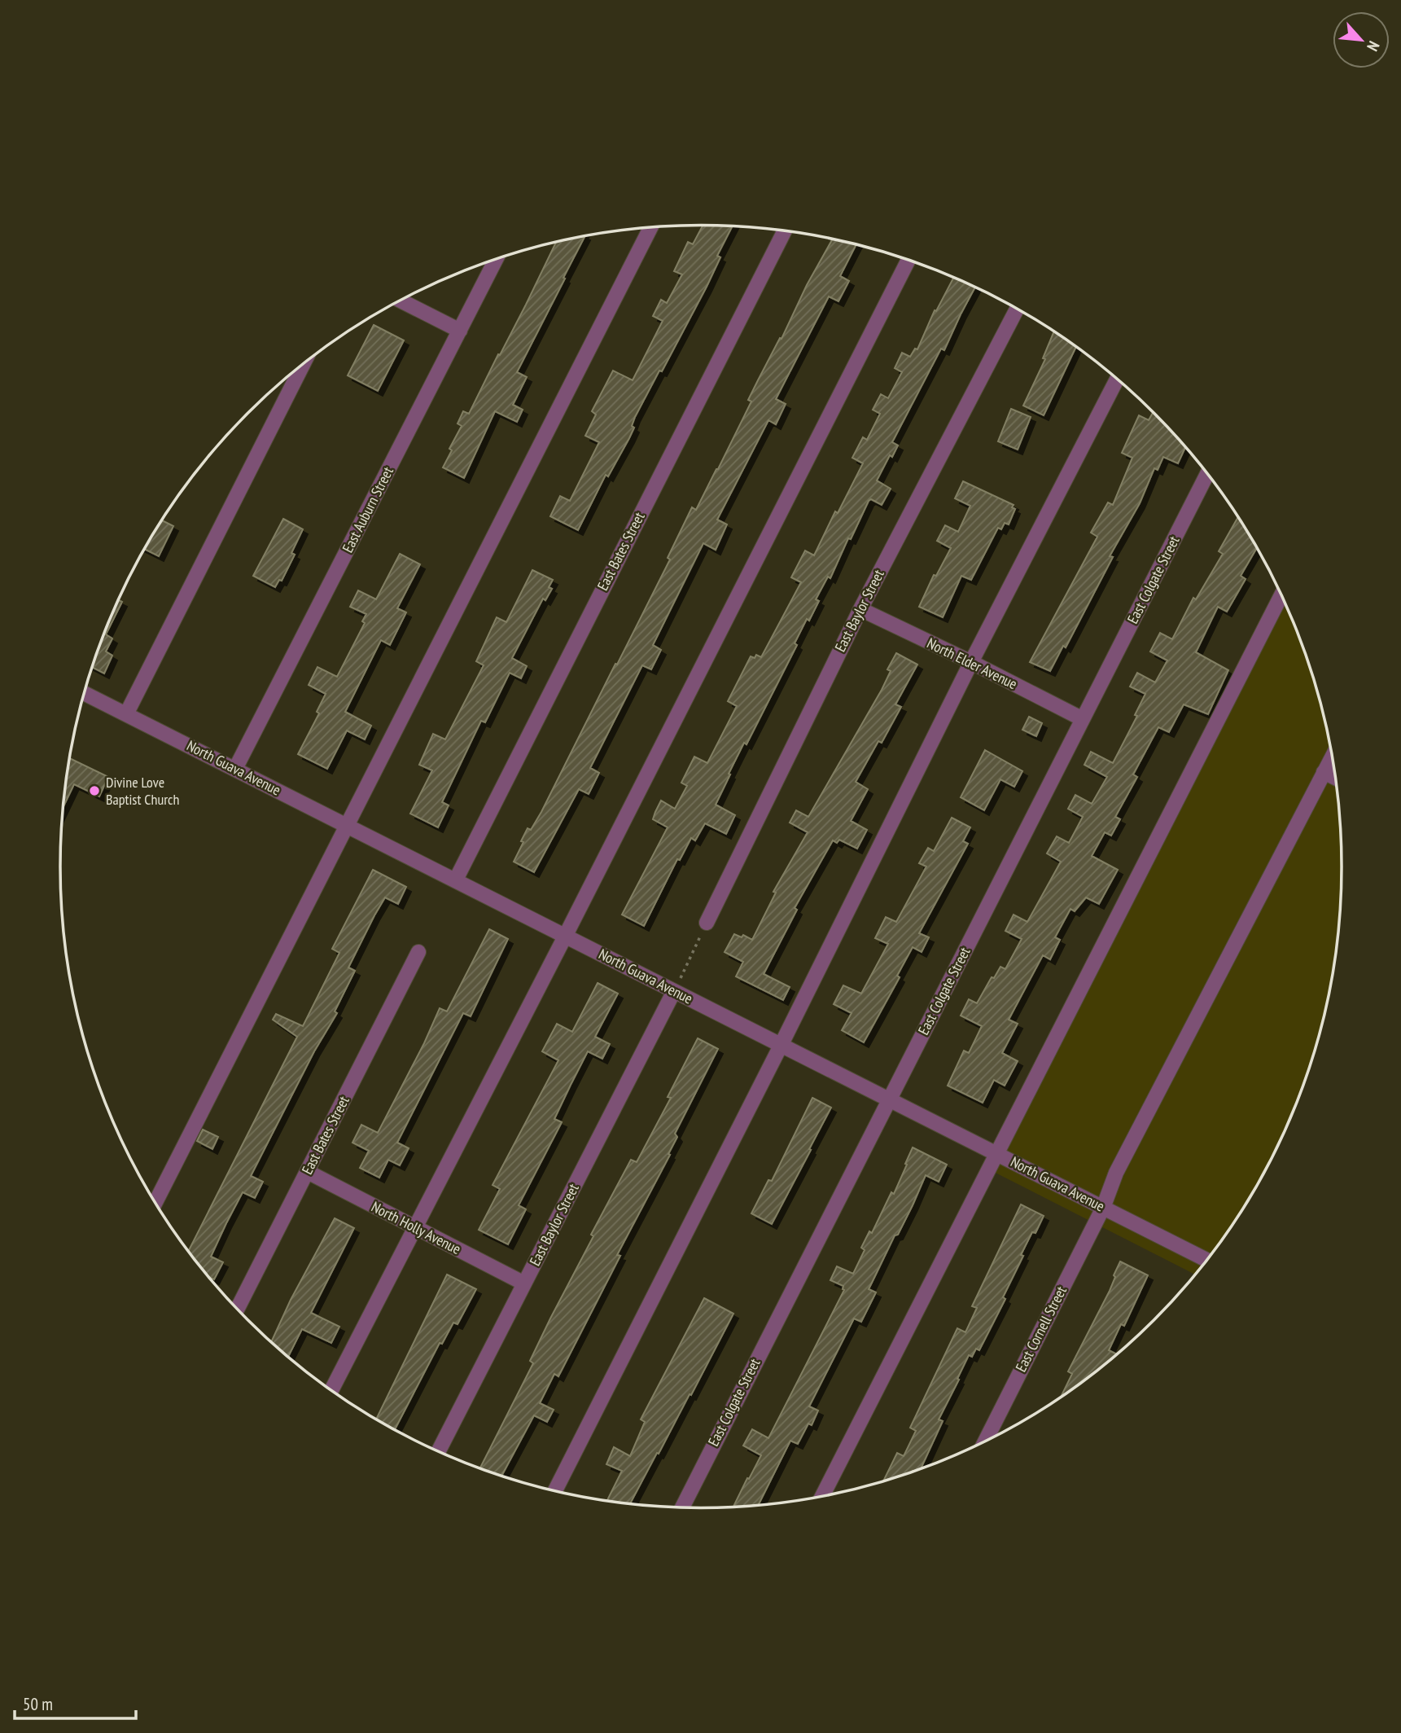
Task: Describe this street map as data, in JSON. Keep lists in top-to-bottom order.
{
  "streets": {
    "street": [
      "East Auburn Street",
      "East Bates Street",
      "East Colgate Street",
      "East Baylor Street",
      "North Elder Avenue",
      "North Guava Avenue",
      "North Holly Avenue",
      "East Cornell Street"
    ]
  },
  "crossings": [
    ["East Auburn Street", "North Guava Avenue"],
    ["East Bates Street", "North Guava Avenue"],
    ["East Bates Street", "North Holly Avenue"],
    ["East Colgate Street", "North Elder Avenue"],
    ["East Colgate Street", "North Guava Avenue"],
    ["East Baylor Street", "North Elder Avenue"],
    ["East Baylor Street", "North Guava Avenue"],
    ["East Baylor Street", "North Holly Avenue"],
    ["North Guava Avenue", "East Cornell Street"]
  ],
  "places": ["Divine Love Baptist Church"],
  "scale_bar": "50 m",
  "north": "bottom right"
}
